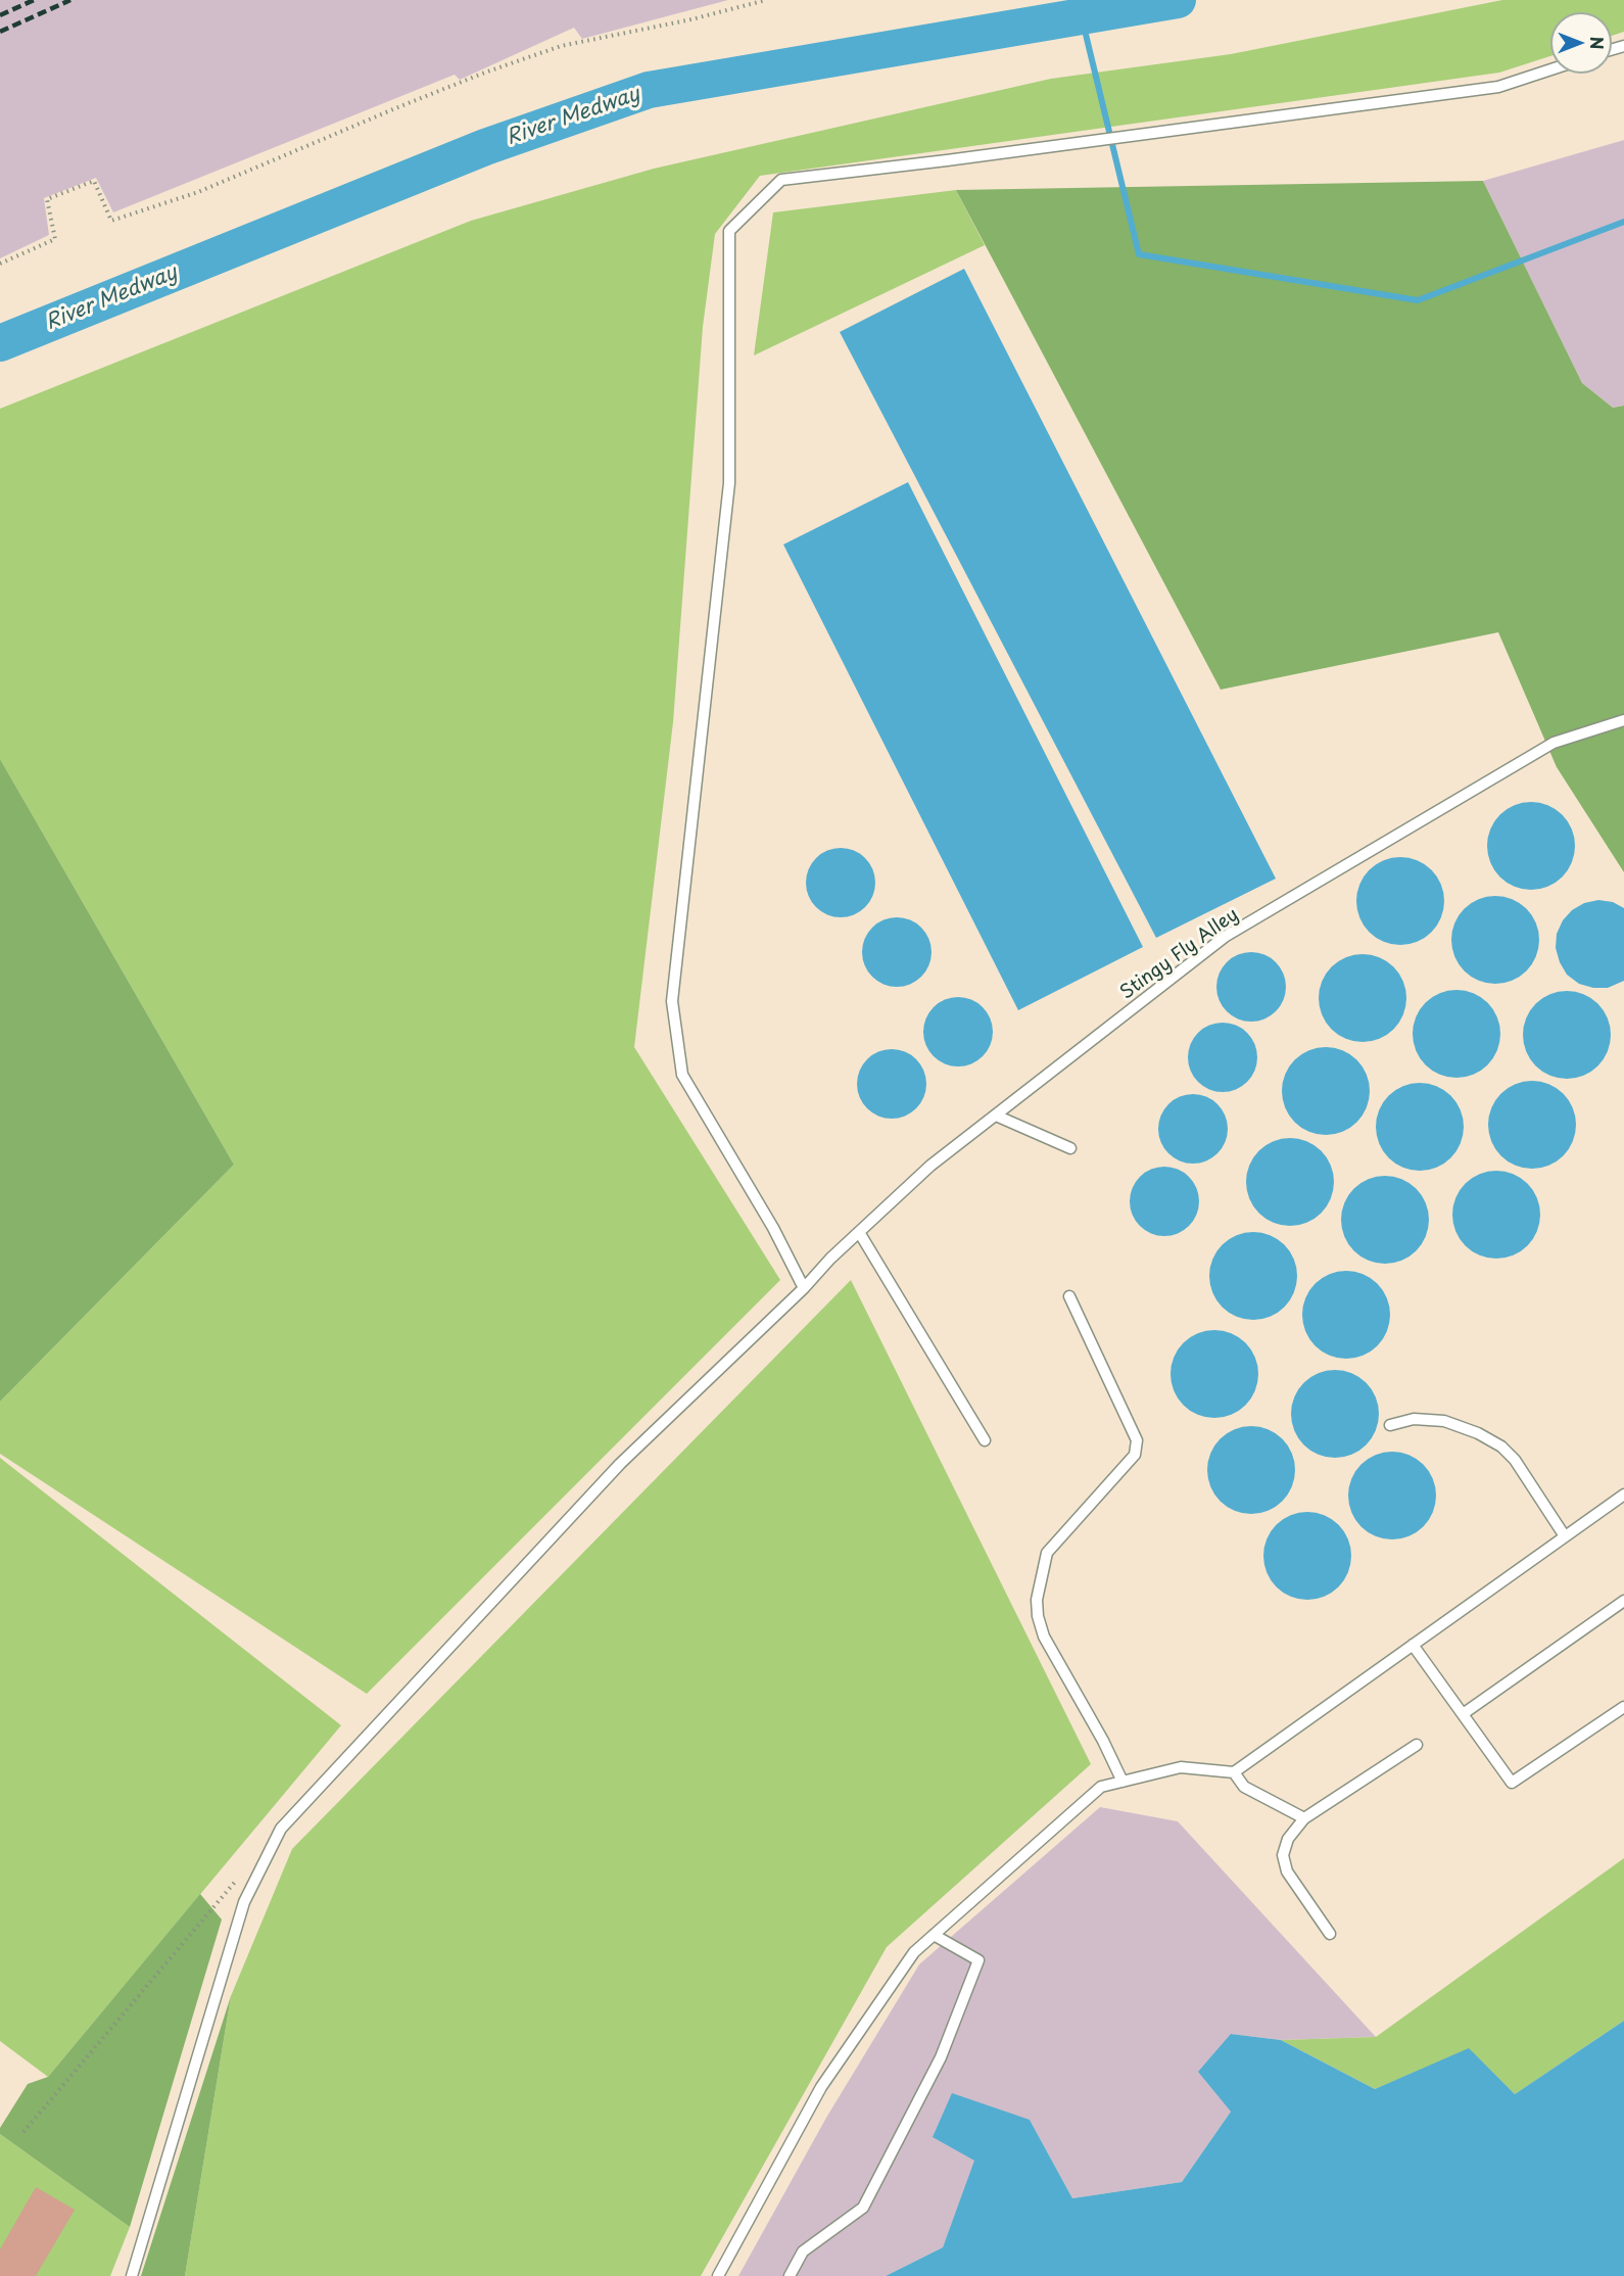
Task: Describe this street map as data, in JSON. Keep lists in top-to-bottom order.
{
  "streets": {
    "lane": ["Stingy Fly Alley"]
  },
  "water": ["River Medway"],
  "north": "right"
}
